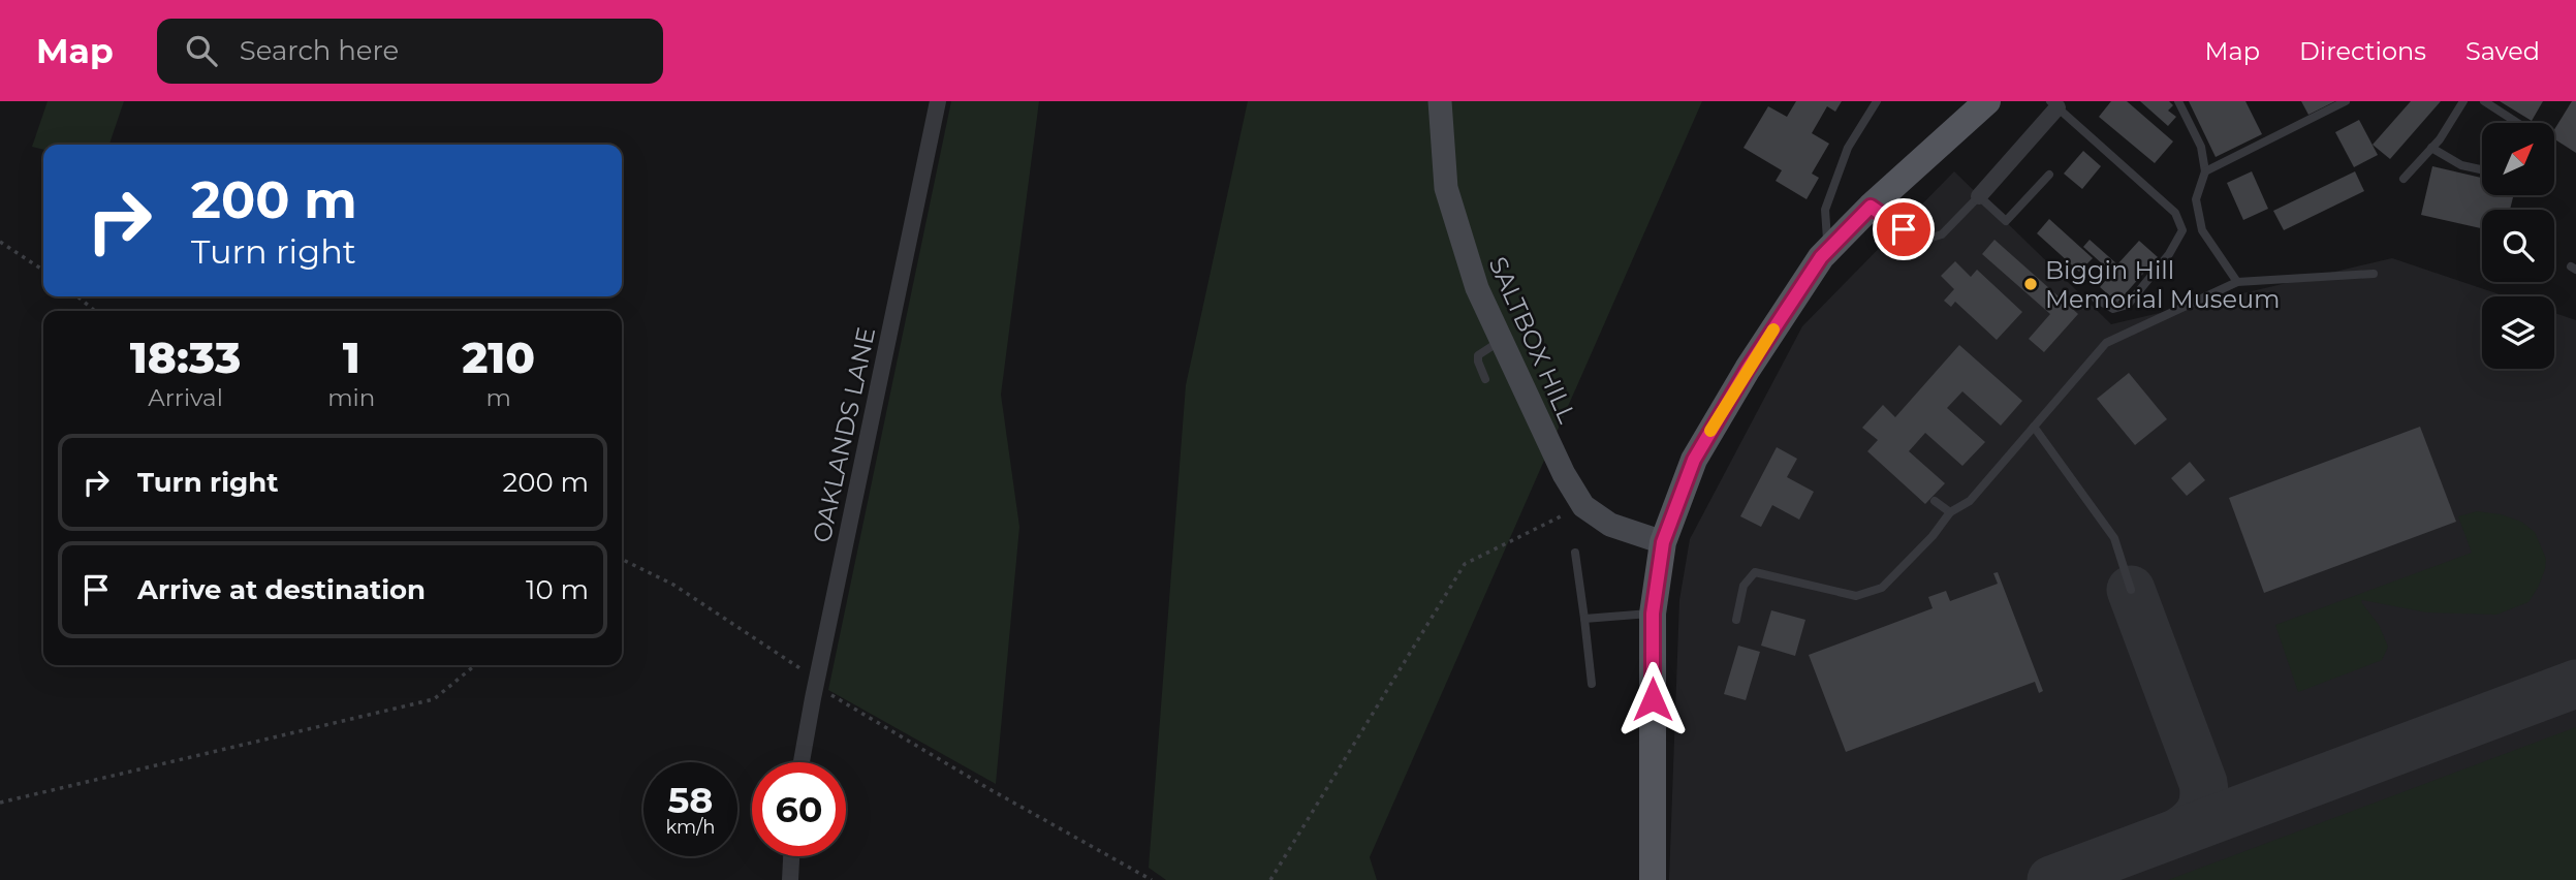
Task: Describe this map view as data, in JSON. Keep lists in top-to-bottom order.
{
  "streets": {
    "street": ["SALTBOX HILL", "OAKLANDS LANE"]
  },
  "places": ["Biggin Hill Memorial Museum"],
  "north": "top right",
  "page": {
    "header": "Map",
    "search": "Search here",
    "nav": ["Map", "Directions", "Saved"],
    "turn": ["200 m", "Turn right"],
    "eta": [
      "18:33",
      "Arrival",
      "1",
      "min",
      "210",
      "m"
    ],
    "list": [
      {
        "name": "Turn right",
        "value": "200 m"
      },
      {
        "name": "Arrive at destination",
        "value": "10 m"
      }
    ],
    "speed": "58 km/h",
    "limit": "60"
  }
}
